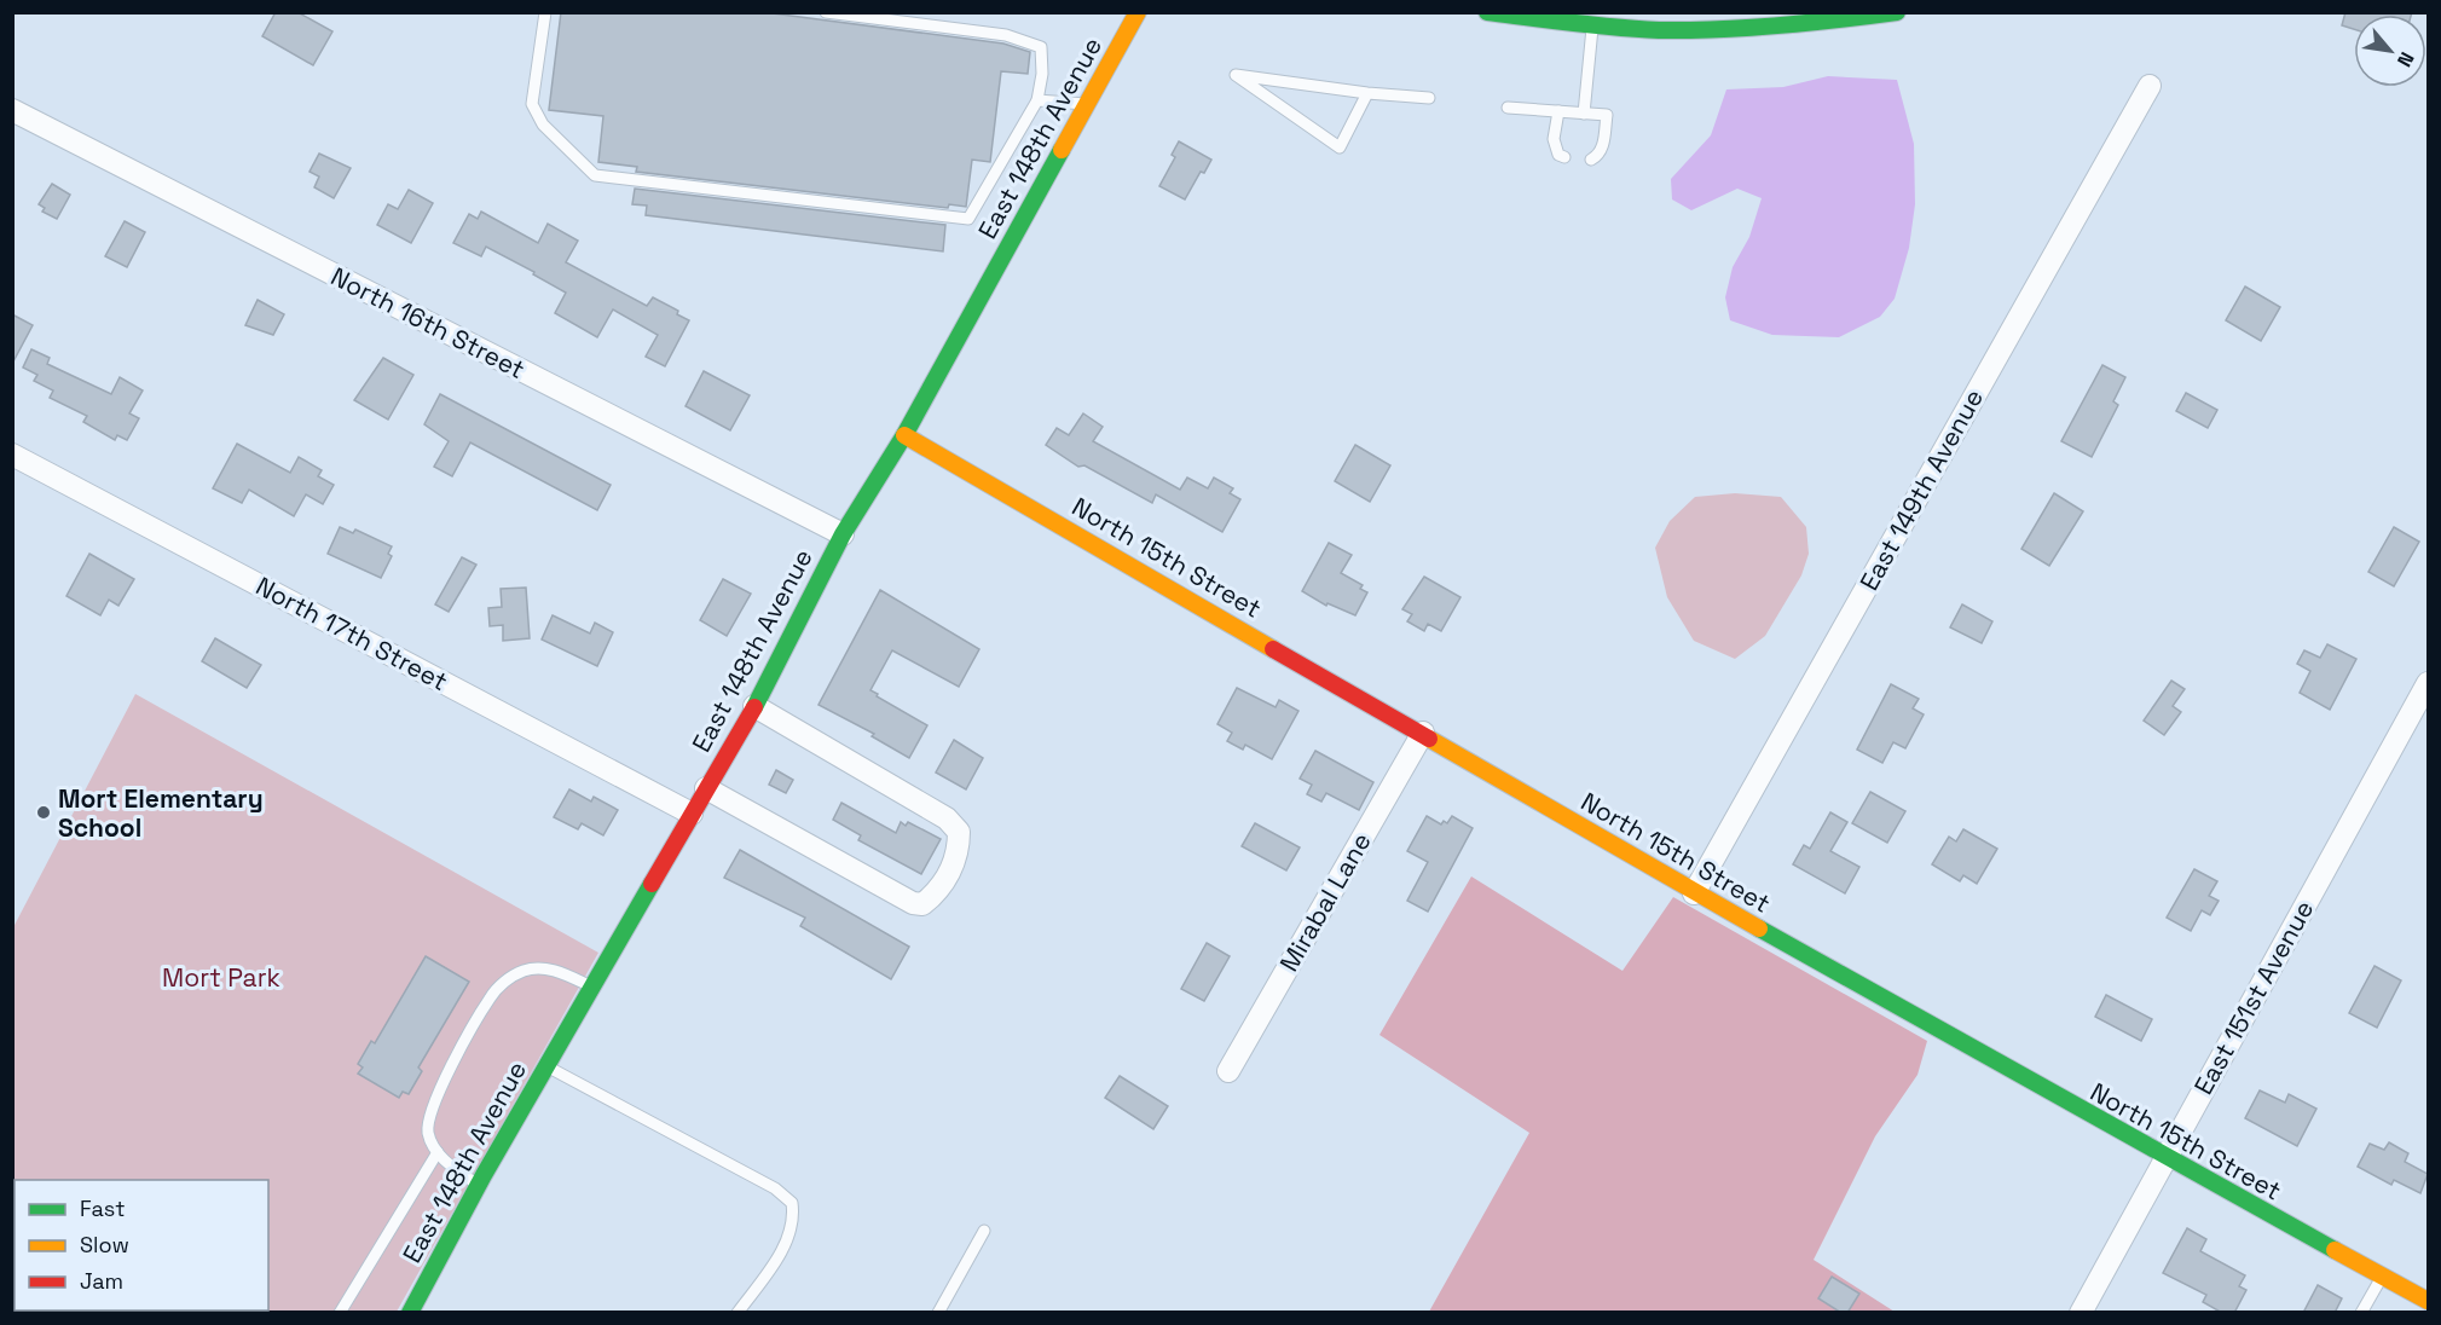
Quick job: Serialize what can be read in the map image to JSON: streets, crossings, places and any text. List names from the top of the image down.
{
  "streets": {
    "street": [
      "East 148th Avenue",
      "North 16th Street",
      "East 149th Avenue",
      "North 15th Street",
      "North 17th Street",
      "Mirabal Lane",
      "East 151st Avenue"
    ]
  },
  "crossings": [
    ["East 148th Avenue", "North 16th Street"],
    ["East 148th Avenue", "North 15th Street"],
    ["East 148th Avenue", "North 17th Street"],
    ["East 149th Avenue", "North 15th Street"],
    ["North 15th Street", "Mirabal Lane"],
    ["North 15th Street", "East 151st Avenue"]
  ],
  "parks": ["Mort Park"],
  "places": ["Mort Elementary School"],
  "legend": ["Fast", "Slow", "Jam"],
  "north": "bottom right"
}
